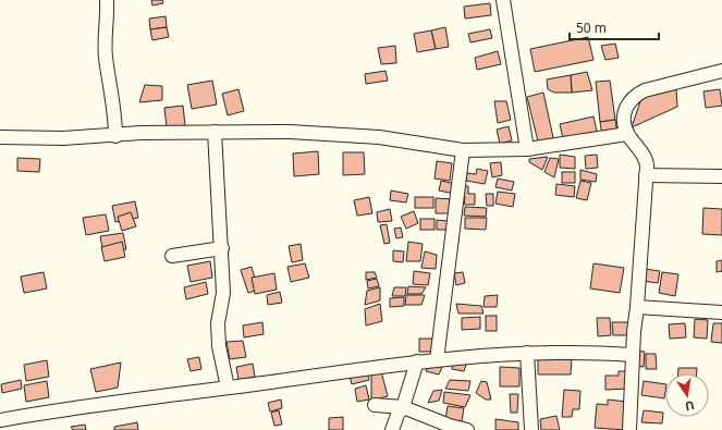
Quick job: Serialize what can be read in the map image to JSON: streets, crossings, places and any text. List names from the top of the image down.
{
  "scale_bar": "50 m",
  "north": "bottom"
}
